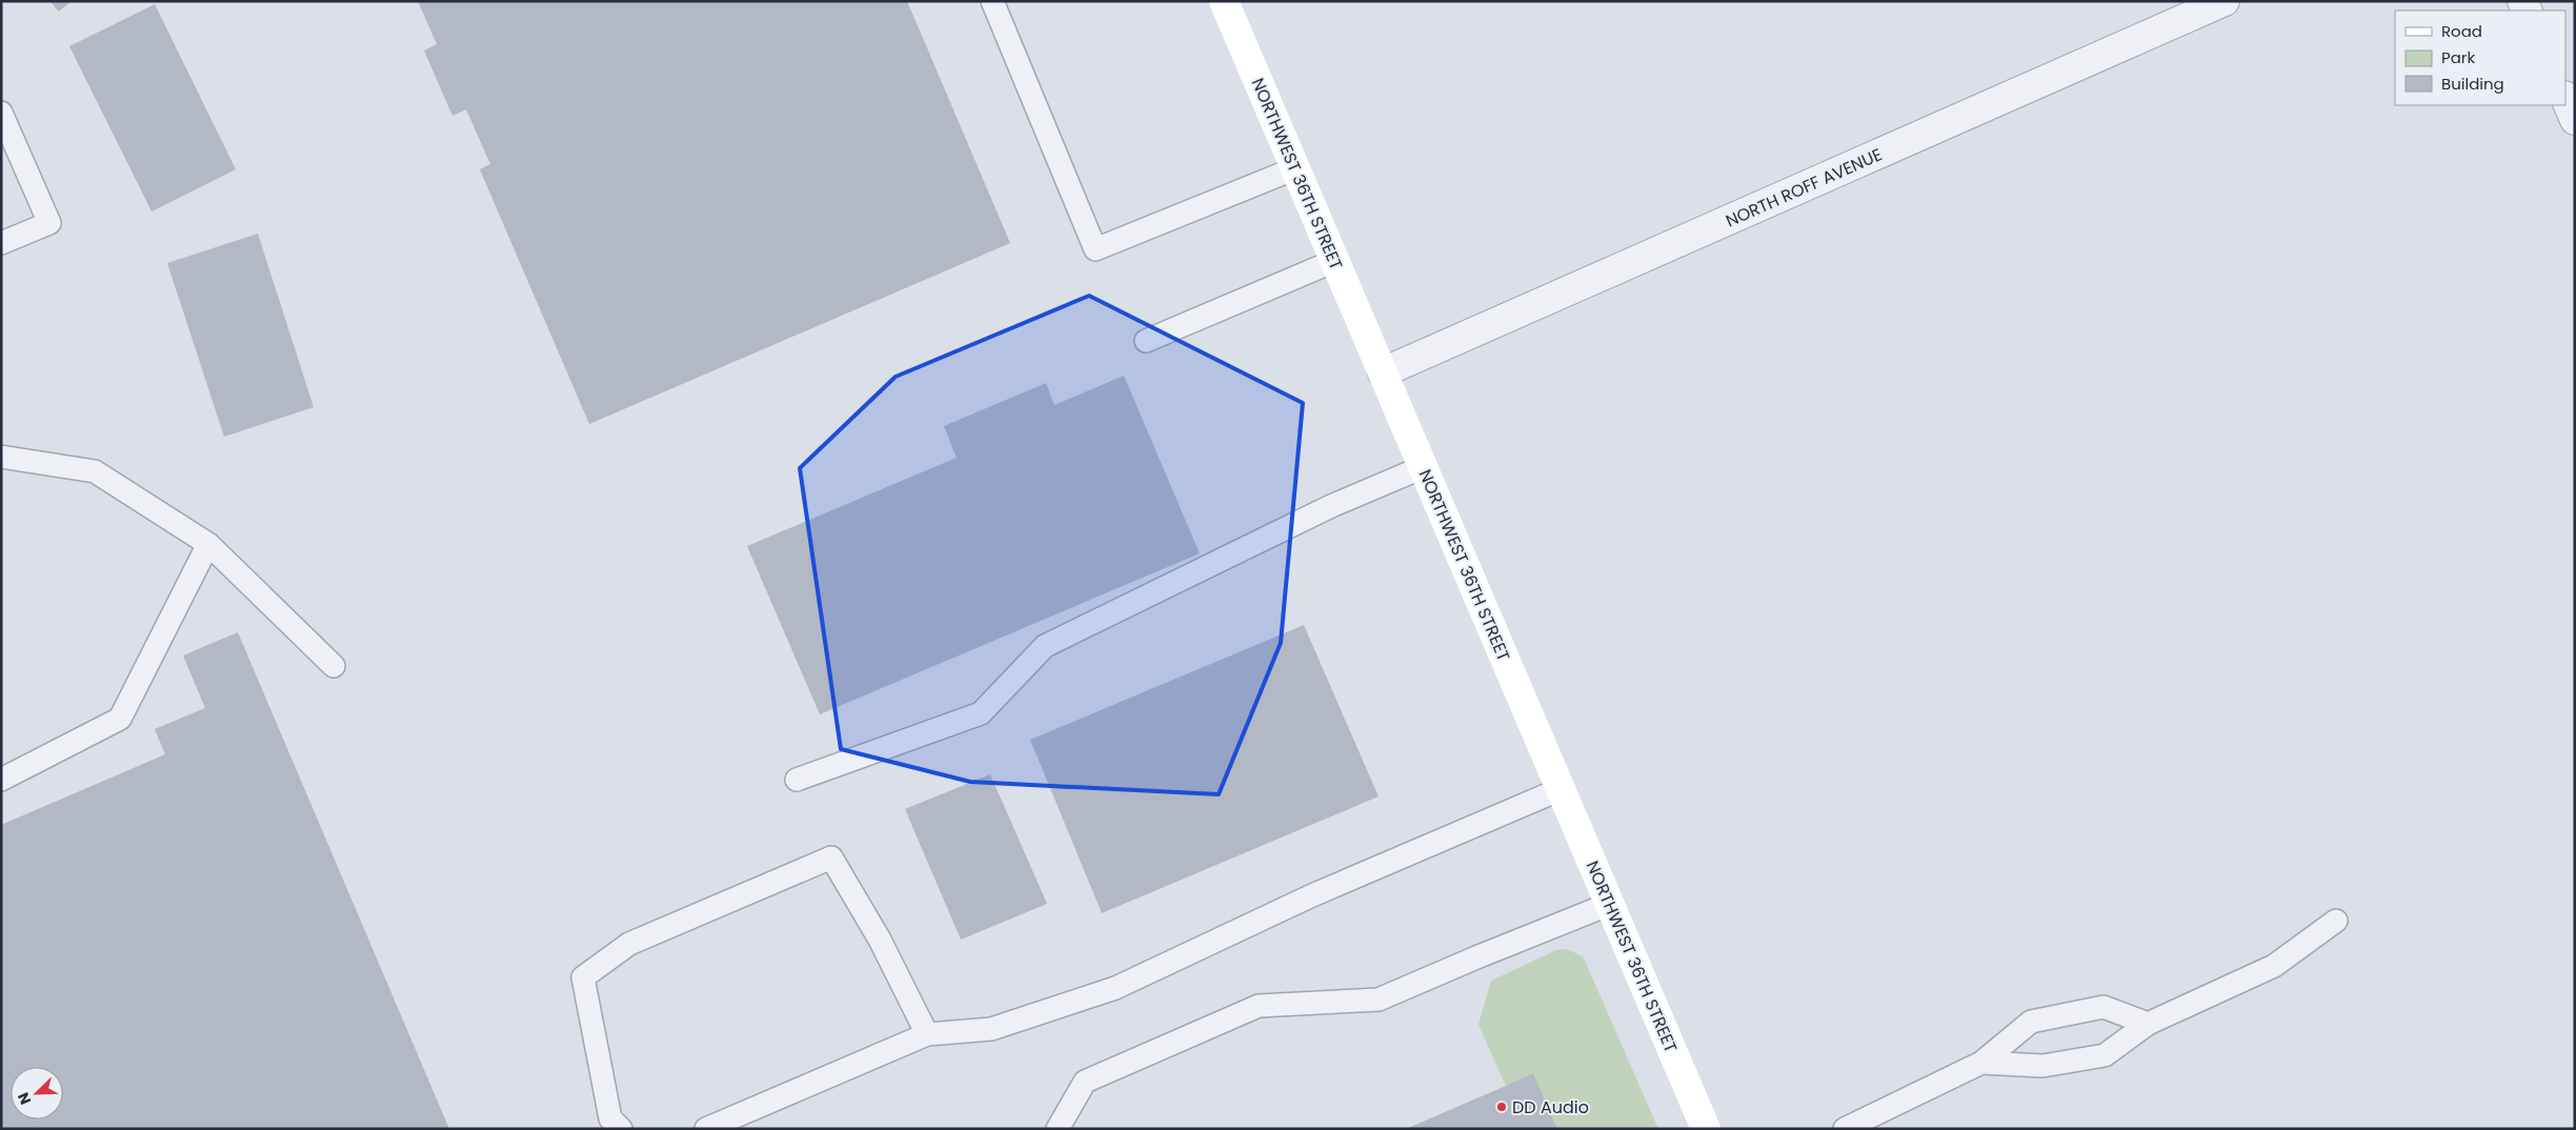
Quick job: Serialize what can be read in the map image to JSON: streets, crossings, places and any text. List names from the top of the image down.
{
  "streets": {
    "main road": ["NORTHWEST 36TH STREET"],
    "street": ["NORTH ROFF AVENUE"]
  },
  "crossings": [
    ["NORTHWEST 36TH STREET", "NORTH ROFF AVENUE"]
  ],
  "places": ["DD Audio"],
  "legend": ["Road", "Park", "Building"],
  "north": "bottom left"
}
